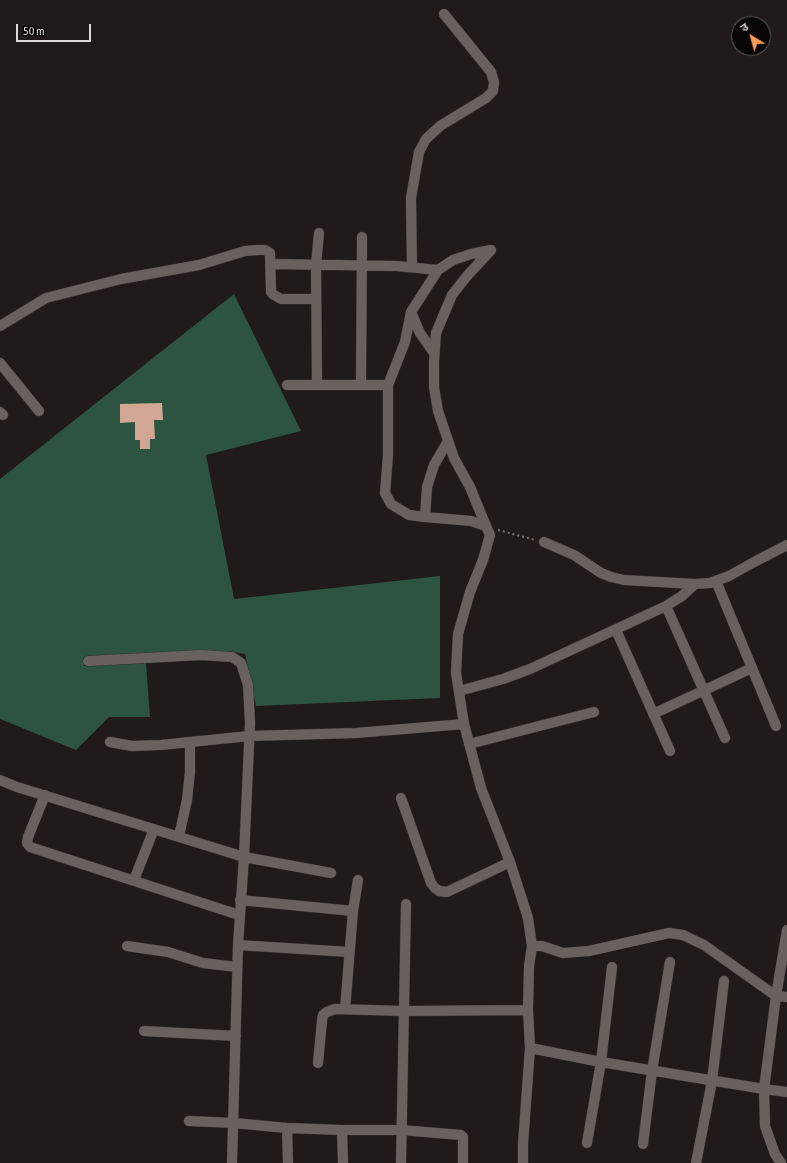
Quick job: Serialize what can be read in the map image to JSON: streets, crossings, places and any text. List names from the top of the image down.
{
  "scale_bar": "50 m",
  "north": "top left"
}
